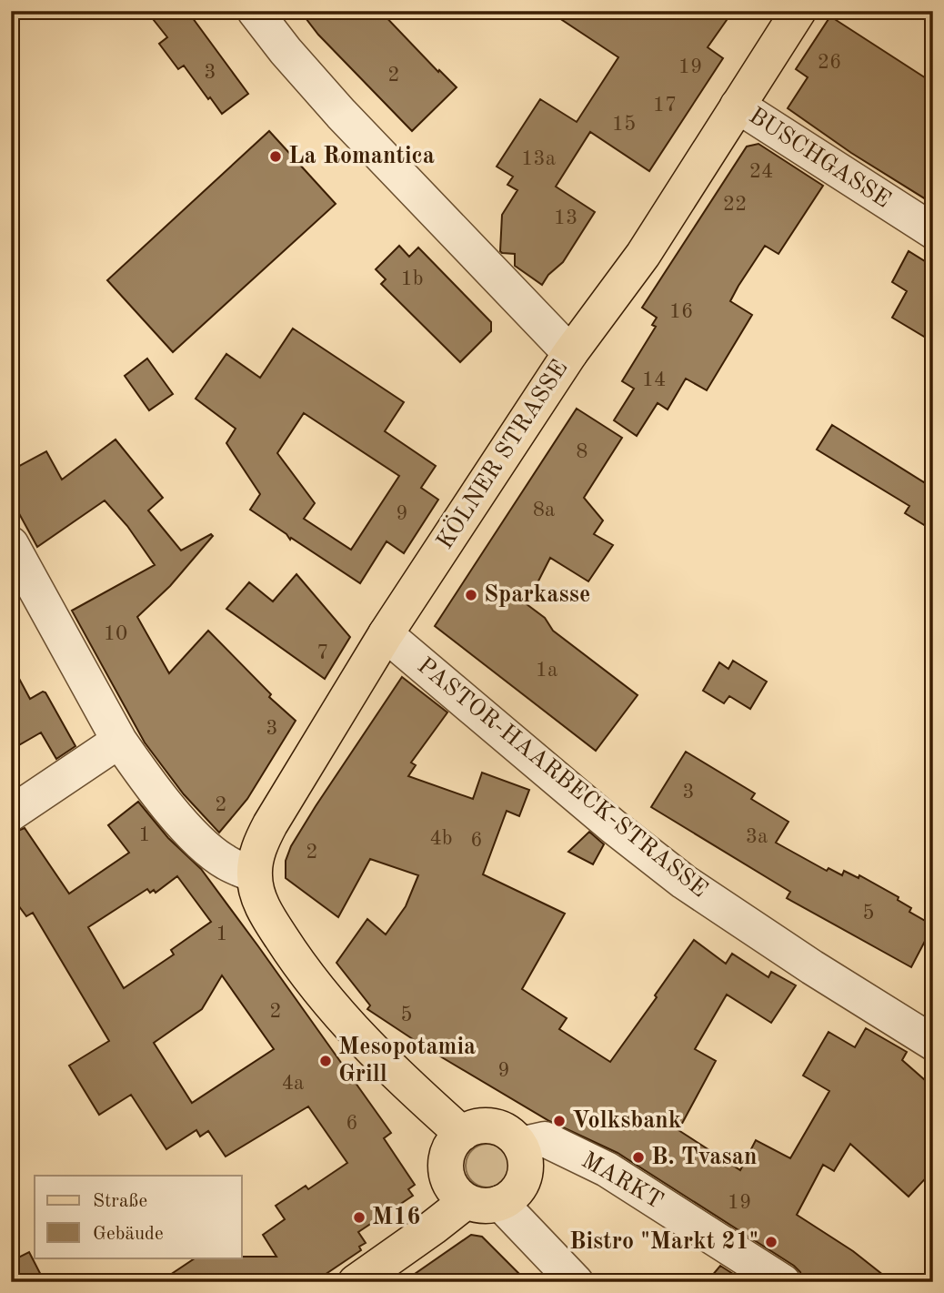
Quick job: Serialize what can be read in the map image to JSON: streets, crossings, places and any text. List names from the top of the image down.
{
  "streets": {
    "main road": ["KÖLNER STRASSE"],
    "street": ["BUSCHGASSE", "PASTOR-HAARBECK-STRASSE", "MARKT"]
  },
  "crossings": [
    ["BUSCHGASSE", "KÖLNER STRASSE"],
    ["KÖLNER STRASSE", "PASTOR-HAARBECK-STRASSE"],
    ["KÖLNER STRASSE", "MARKT"]
  ],
  "places": [
    "La Romantica",
    "Sparkasse",
    "Mesopotamia Grill",
    "Volksbank",
    "B. Tvasan",
    "M16",
    "Bistro \"Markt 21\""
  ],
  "house_numbers": [
    "26",
    "19",
    "3",
    "2",
    "17",
    "15",
    "13a",
    "24",
    "22",
    "13",
    "1b",
    "16",
    "14",
    "8",
    "8a",
    "9",
    "10",
    "7",
    "1a",
    "3",
    "3",
    "2",
    "1",
    "3a",
    "4b",
    "6",
    "2",
    "5",
    "1",
    "2",
    "5",
    "9",
    "4a",
    "6",
    "19"
  ],
  "legend": ["Straße", "Gebäude"]
}
